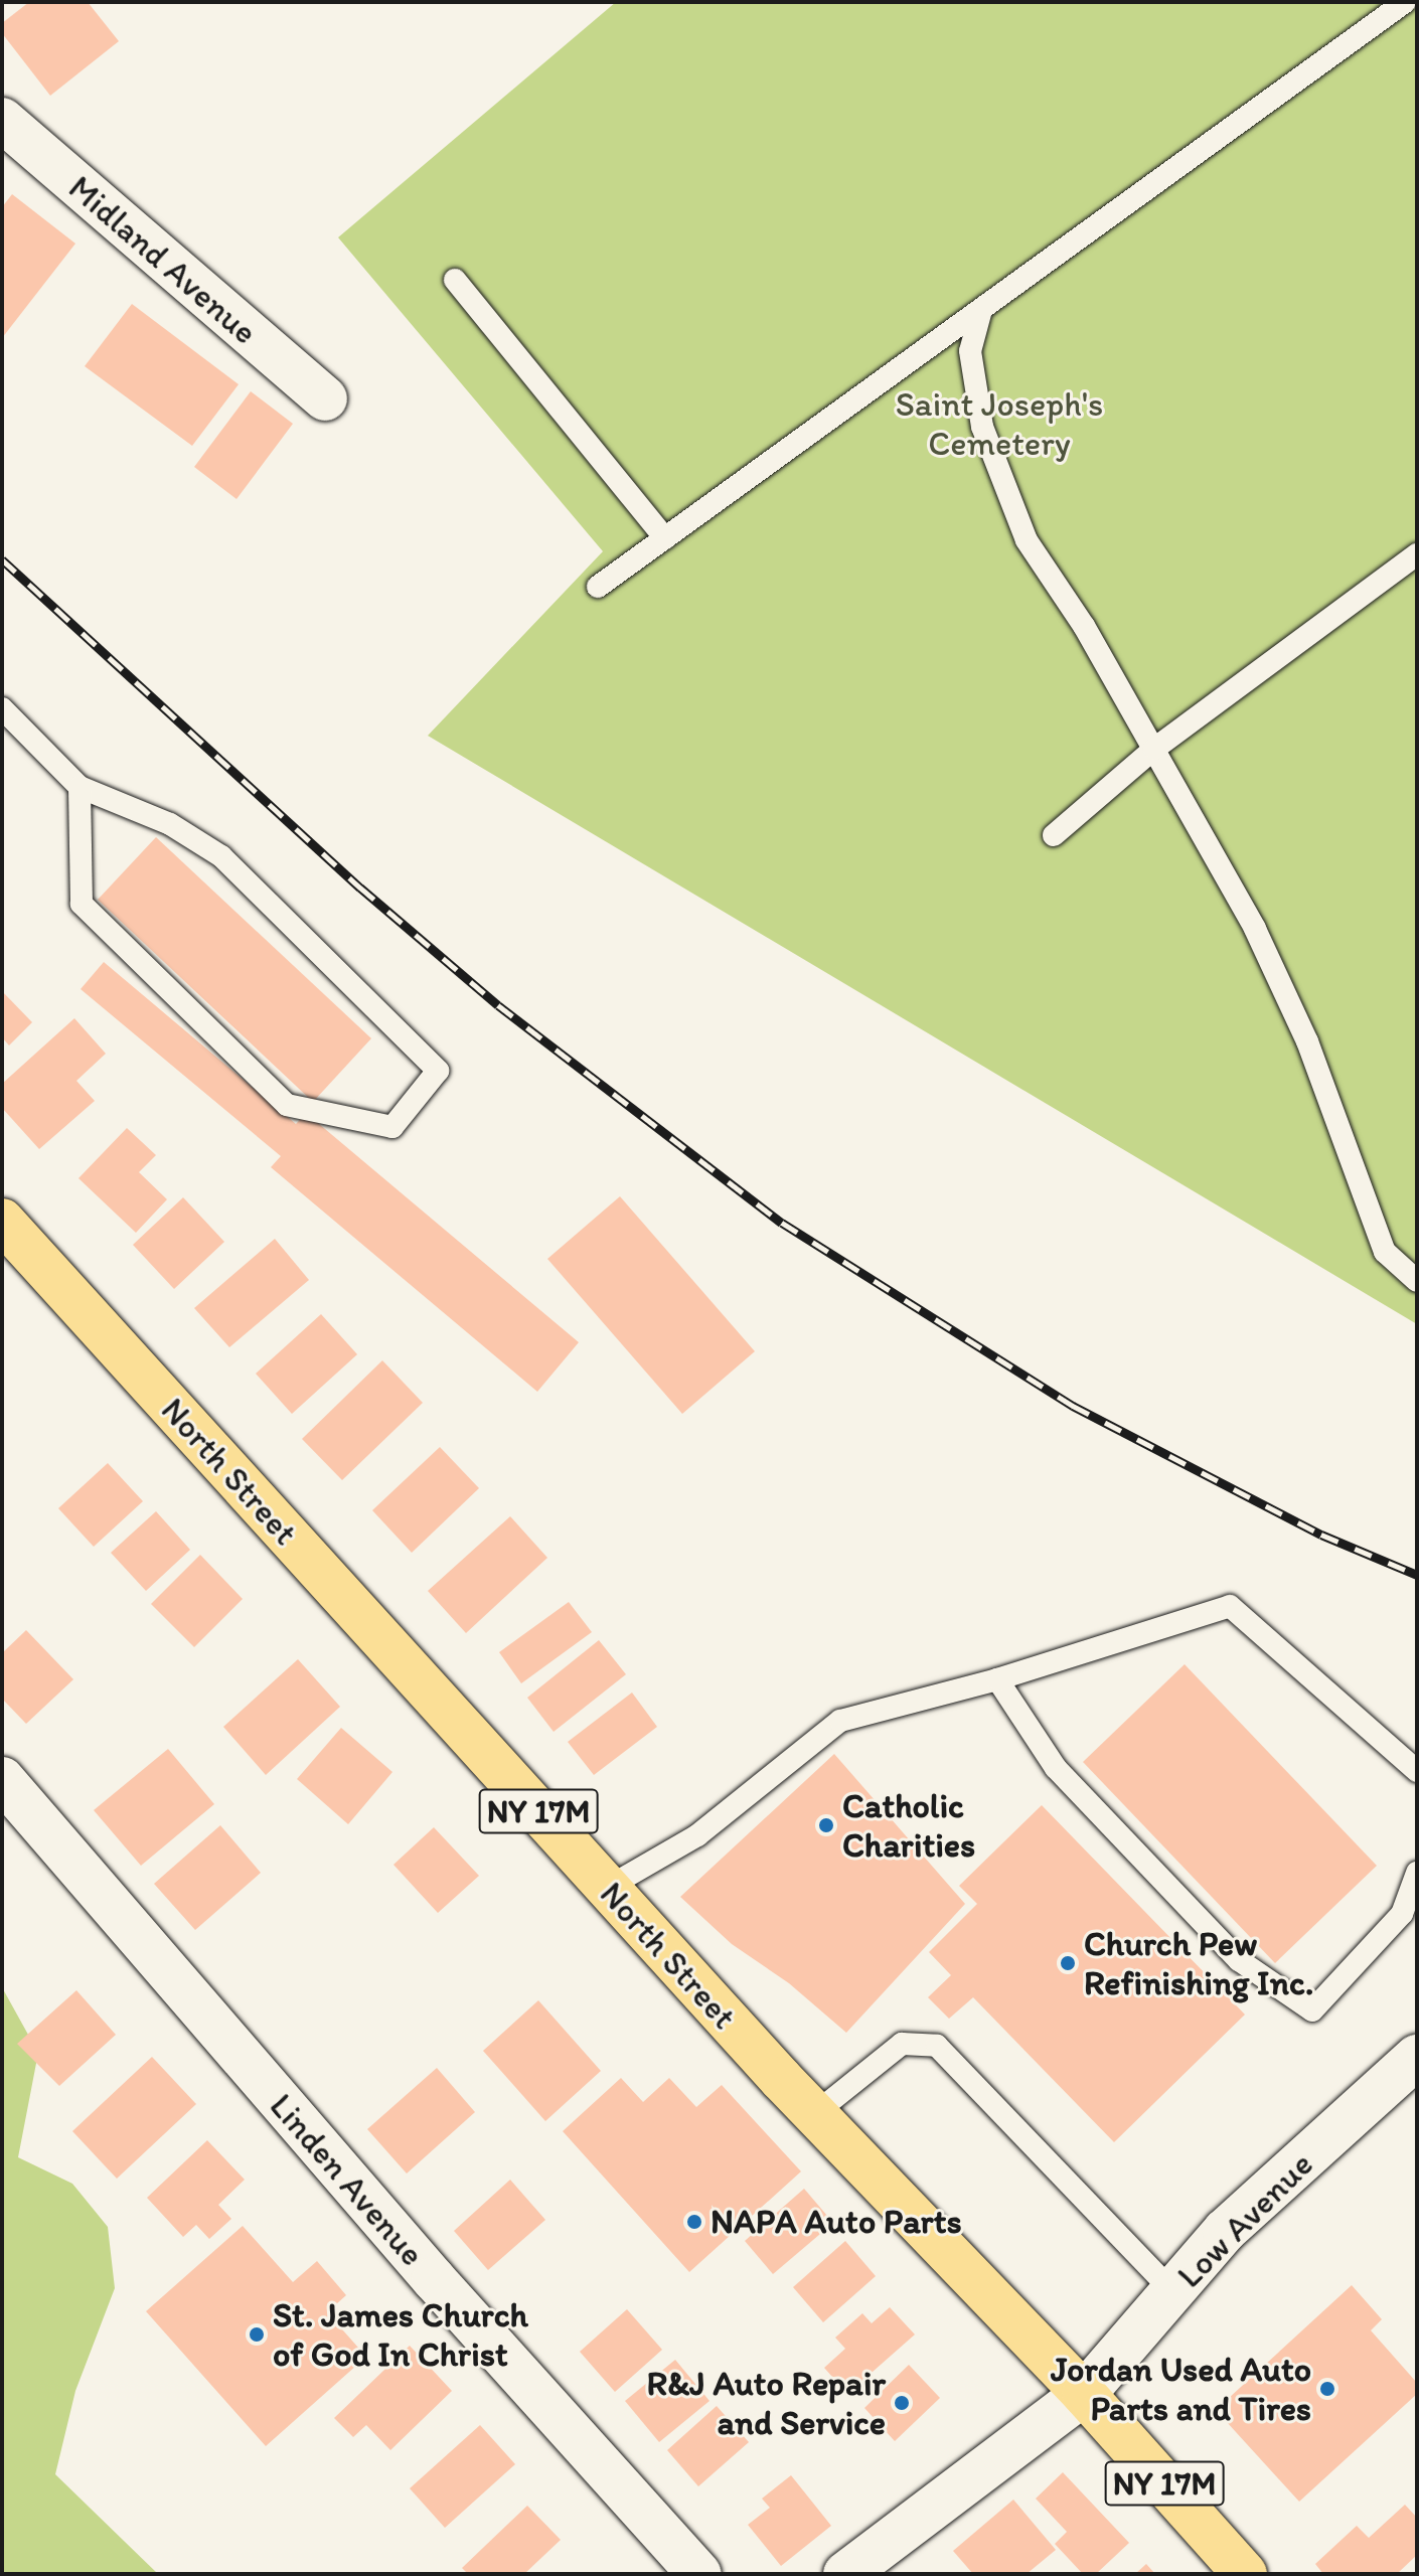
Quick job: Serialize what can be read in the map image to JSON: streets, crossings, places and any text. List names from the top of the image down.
{
  "streets": {
    "main road": ["North Street", "NY 17M"],
    "street": ["Midland Avenue", "Linden Avenue", "Low Avenue"]
  },
  "crossings": [
    ["North Street", "Low Avenue"]
  ],
  "parks": ["Saint Joseph's Cemetery"],
  "places": [
    "Catholic Charities",
    "Church Pew Refinishing Inc.",
    "NAPA Auto Parts",
    "St. James Church of God In Christ",
    "Jordan Used Auto Parts and Tires",
    "R&J Auto Repair and Service"
  ]
}
